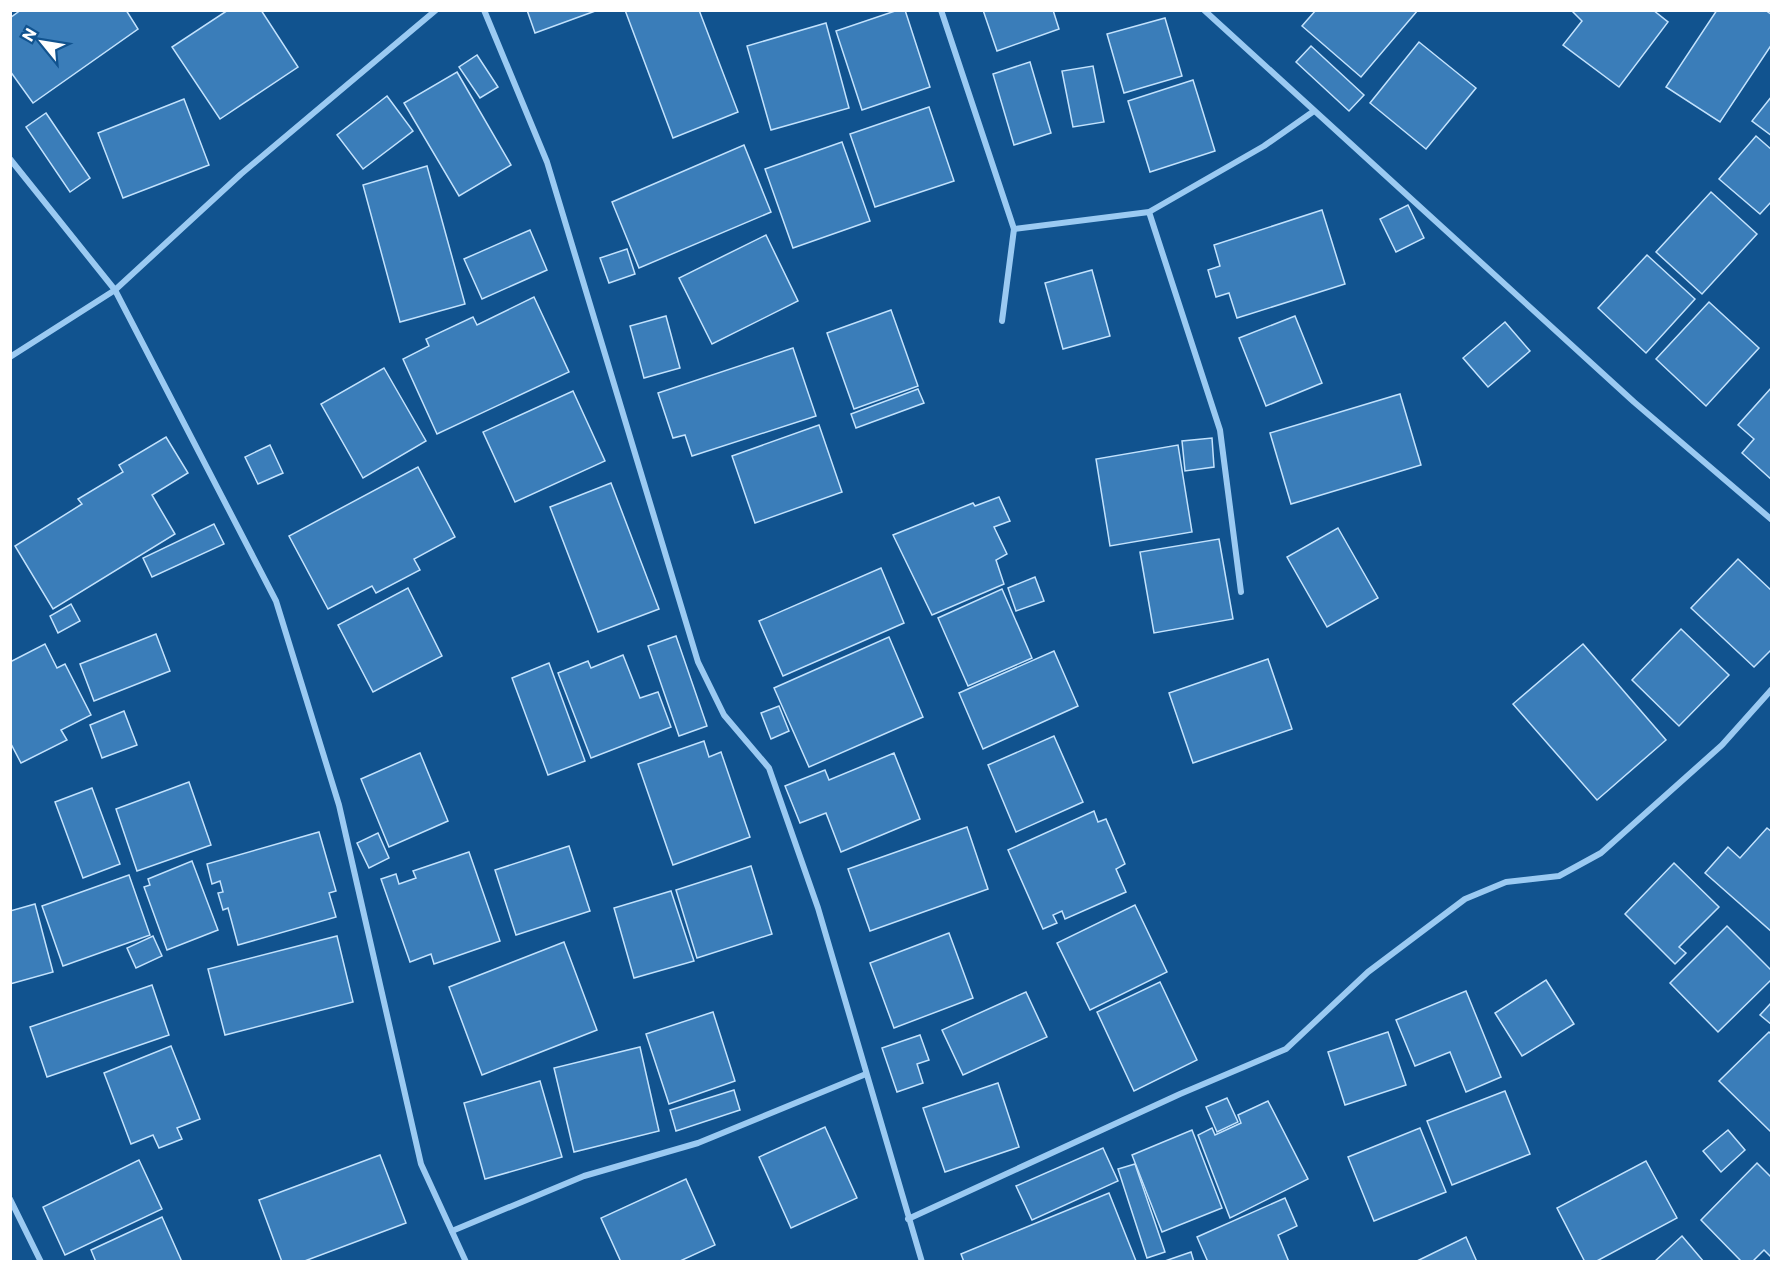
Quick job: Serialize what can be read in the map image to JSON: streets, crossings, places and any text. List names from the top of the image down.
{
  "north": "top left"
}
